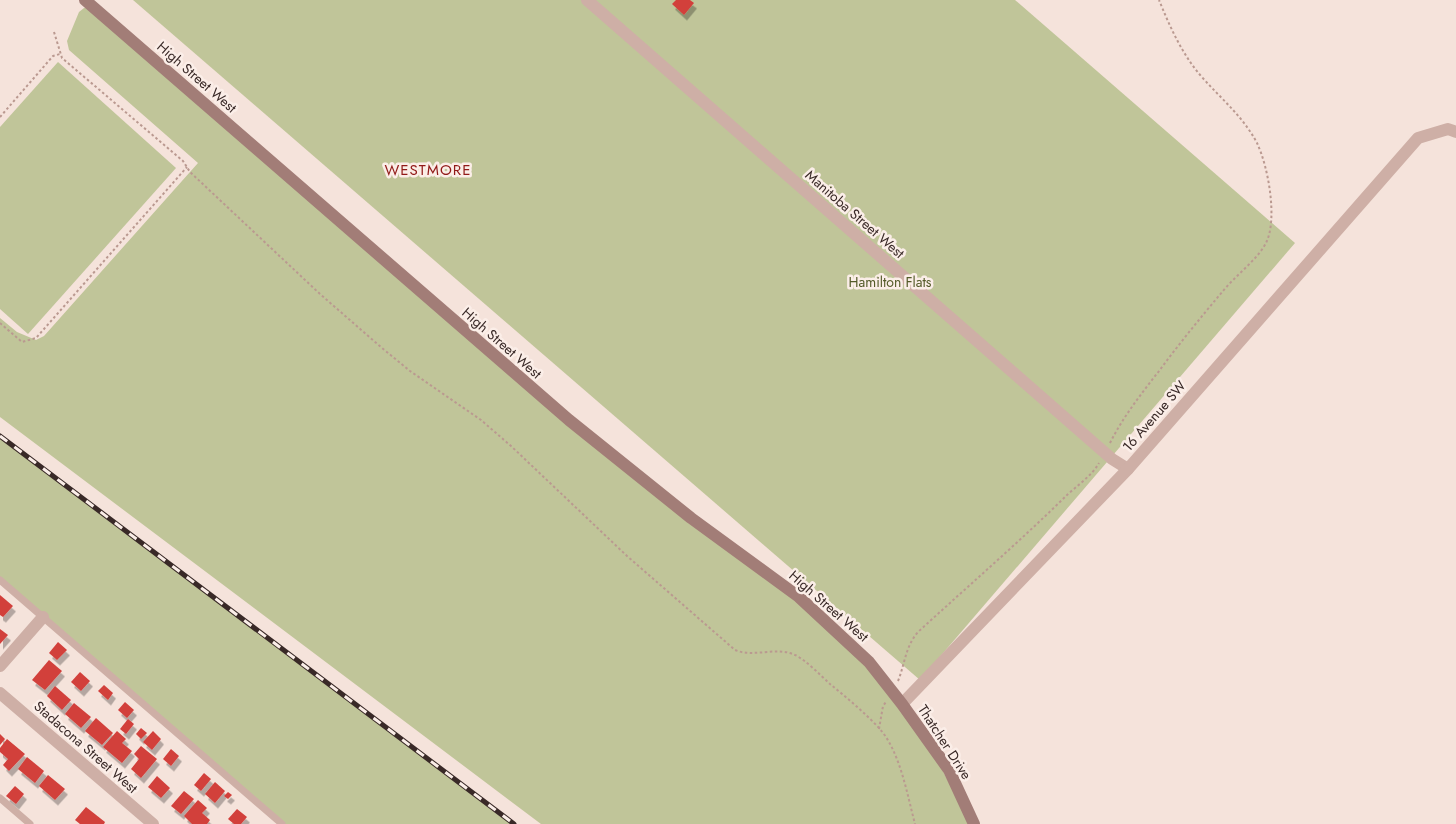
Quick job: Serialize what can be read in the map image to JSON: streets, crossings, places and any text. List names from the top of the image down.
{
  "streets": {
    "main road": ["High Street West", "Thatcher Drive"],
    "street": ["Manitoba Street West", "16 Avenue SW", "Stadacona Street West"]
  },
  "crossings": [
    ["High Street West", "16 Avenue SW"],
    ["High Street West", "Thatcher Drive"],
    ["Manitoba Street West", "16 Avenue SW"],
    ["16 Avenue SW", "Thatcher Drive"]
  ],
  "districts": ["WESTMORE"],
  "parks": ["Hamilton Flats"]
}
